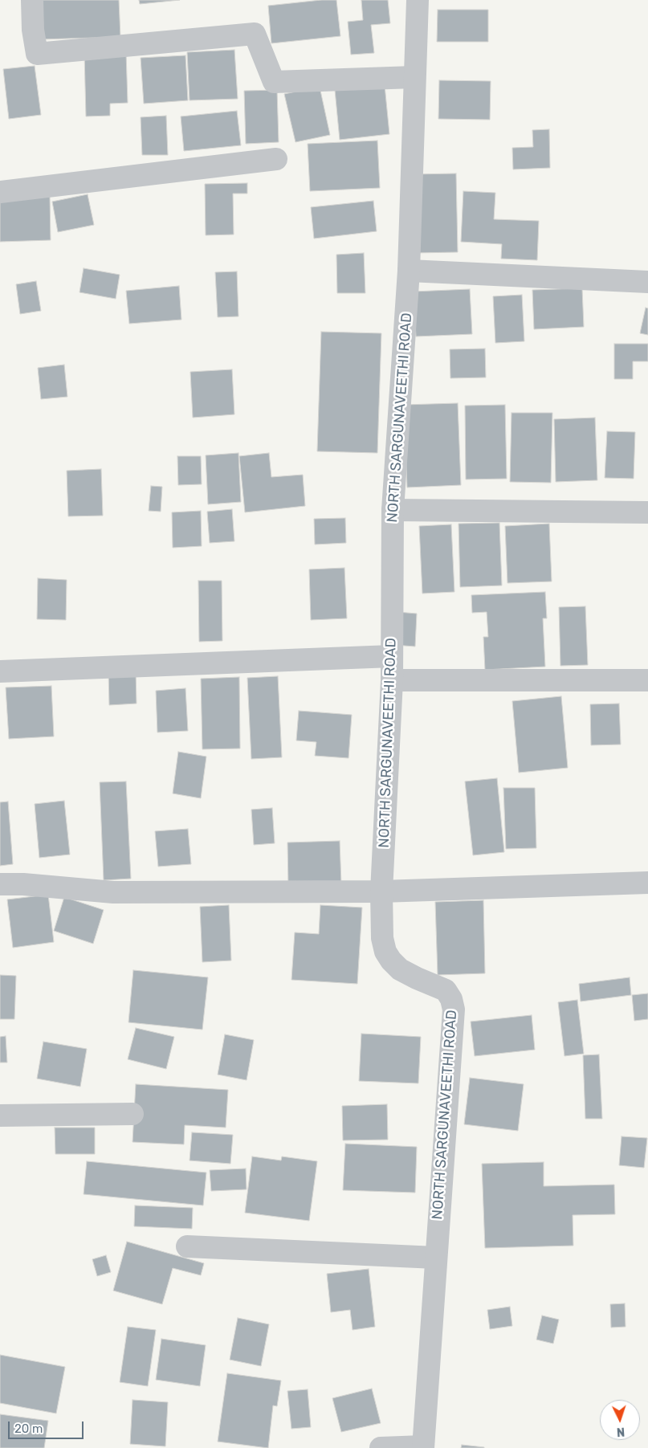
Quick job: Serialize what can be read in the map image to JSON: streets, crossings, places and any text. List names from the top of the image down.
{
  "streets": {
    "street": ["NORTH SARGUNAVEETHI ROAD"]
  },
  "scale_bar": "20 m",
  "north": "bottom"
}
